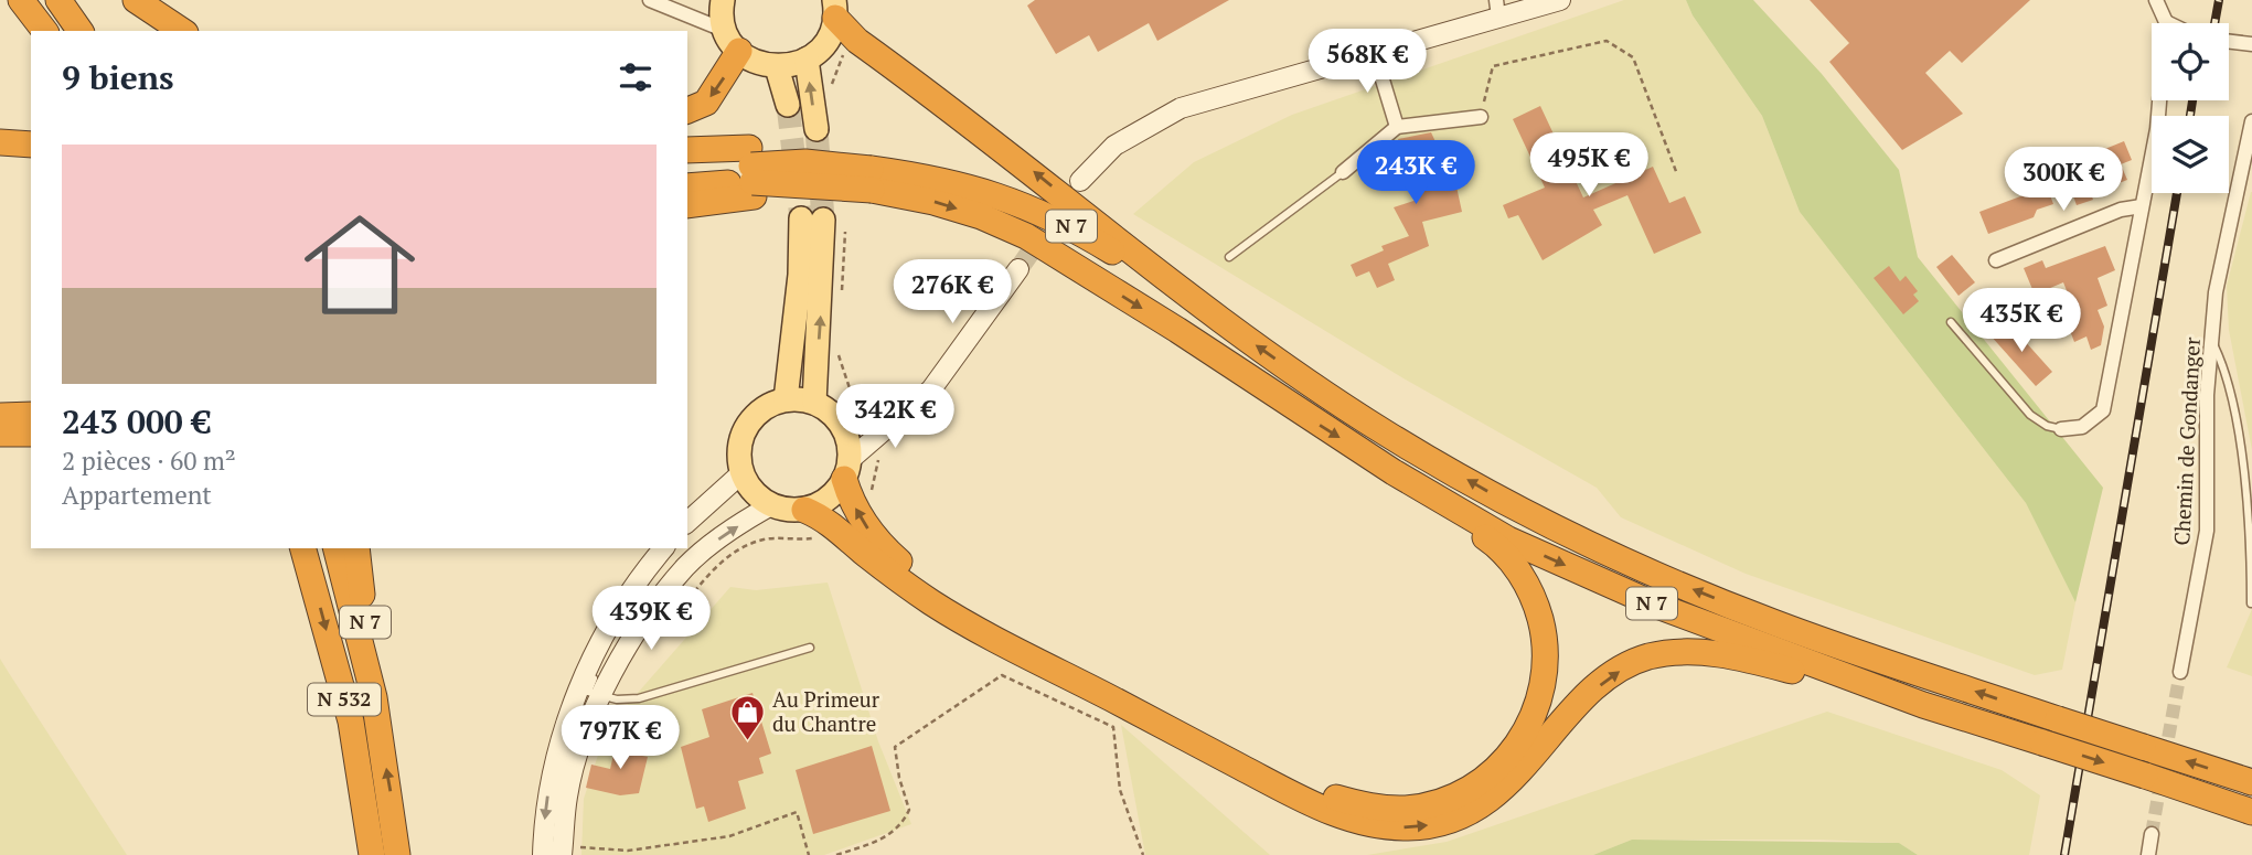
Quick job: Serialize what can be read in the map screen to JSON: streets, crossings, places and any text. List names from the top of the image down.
{
  "streets": {
    "highway": ["N 7", "N 532"],
    "street": ["Chemin de Gondanger"]
  },
  "crossings": [
    ["N 7", "N 532"]
  ],
  "places": {
    "shop": ["Au Primeur du Chantre"]
  },
  "page": {
    "price": [
      "568K €",
      "495K €",
      "243K €",
      "300K €",
      "276K €",
      "435K €",
      "342K €",
      "439K €",
      "797K €"
    ],
    "heading": "9 biens",
    "list": [
      {
        "name": "243 000 €",
        "note": "2 pièces · 60 m² · Appartement"
      }
    ]
  }
}
